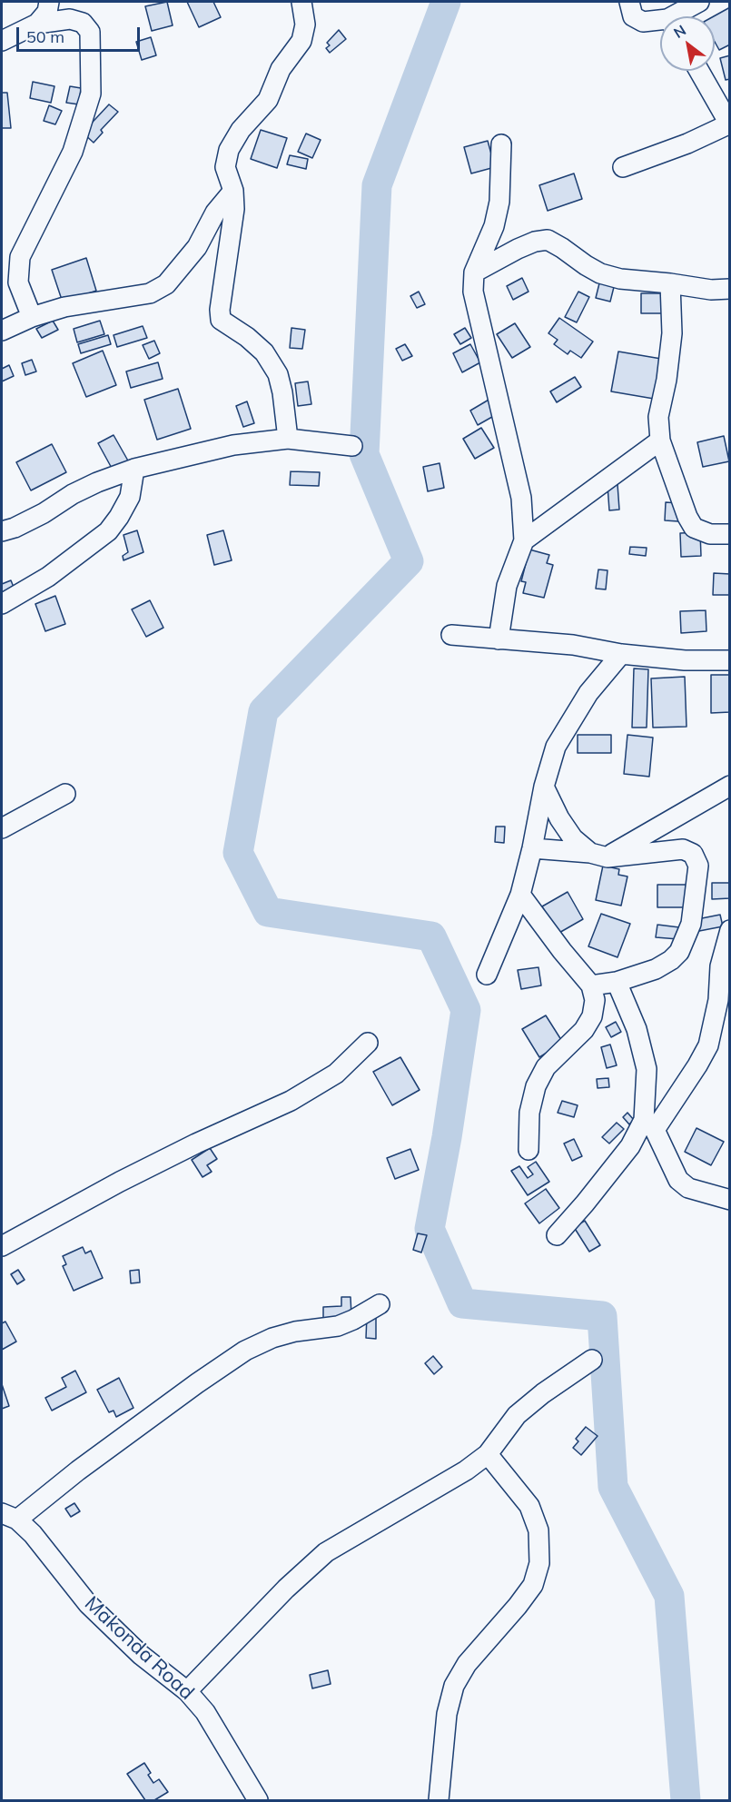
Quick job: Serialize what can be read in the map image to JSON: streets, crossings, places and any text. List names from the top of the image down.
{
  "streets": {
    "street": ["Makonda Road"]
  },
  "scale_bar": "50 m",
  "north": "top left"
}
